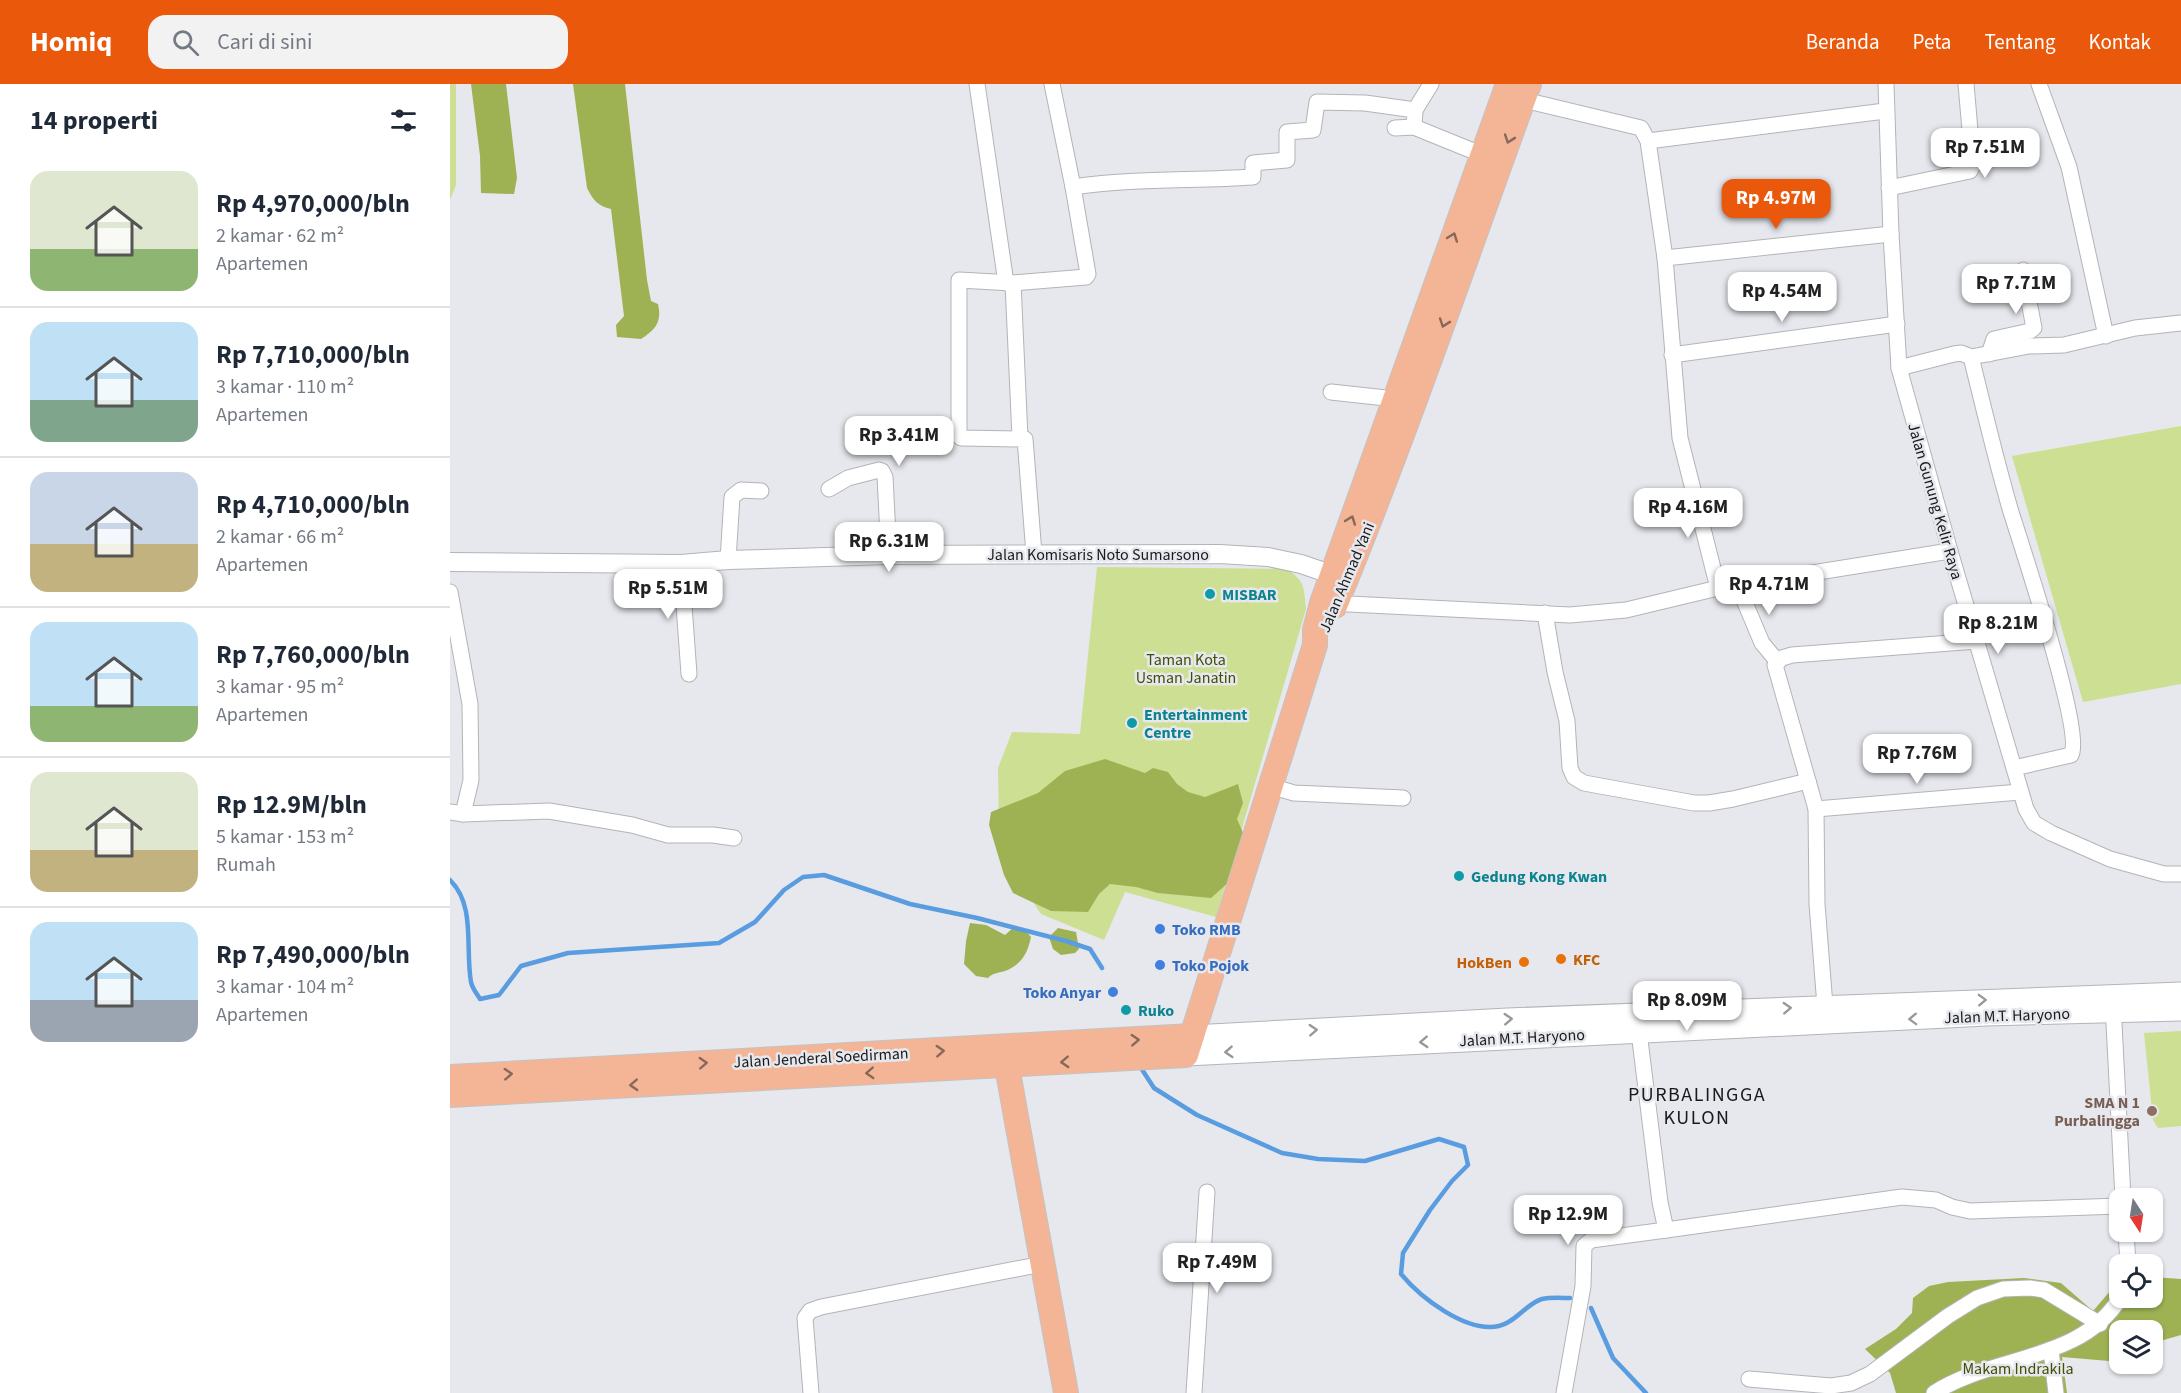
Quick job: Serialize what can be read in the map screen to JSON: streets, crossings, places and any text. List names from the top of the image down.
{
  "streets": {
    "main road": ["Jalan Ahmad Yani", "Jalan M.T. Haryono", "Jalan Jenderal Soedirman"],
    "street": ["Jalan Gunung Kelir Raya", "Jalan Komisaris Noto Sumarsono"]
  },
  "crossings": [
    ["Jalan Komisaris Noto Sumarsono", "Jalan Ahmad Yani"],
    ["Jalan Ahmad Yani", "Jalan M.T. Haryono"],
    ["Jalan Ahmad Yani", "Jalan Jenderal Soedirman"],
    ["Jalan M.T. Haryono", "Jalan Jenderal Soedirman"]
  ],
  "districts": ["PURBALINGGA KULON"],
  "parks": ["Taman Kota Usman Janatin", "Makam Indrakila"],
  "places": [
    "MISBAR",
    "Entertainment Centre",
    "Gedung Kong Kwan",
    "Toko RMB",
    "KFC",
    "HokBen",
    "Toko Pojok",
    "Toko Anyar",
    "Ruko",
    "SMA N 1 Purbalingga"
  ],
  "north": "bottom",
  "page": {
    "header": "Homiq",
    "search": "Cari di sini",
    "nav": [
      "Beranda",
      "Peta",
      "Tentang",
      "Kontak"
    ],
    "heading": "14 properti",
    "price": [
      "Rp 7.51M",
      "Rp 4.97M",
      "Rp 7.71M",
      "Rp 4.54M",
      "Rp 3.41M",
      "Rp 4.16M",
      "Rp 6.31M",
      "Rp 4.71M",
      "Rp 5.51M",
      "Rp 8.21M",
      "Rp 7.76M",
      "Rp 8.09M",
      "Rp 12.9M",
      "Rp 7.49M"
    ],
    "list": [
      {
        "name": "Rp 4,970,000/bln",
        "note": "2 kamar · 62 m² · Apartemen"
      },
      {
        "name": "Rp 7,710,000/bln",
        "note": "3 kamar · 110 m² · Apartemen"
      },
      {
        "name": "Rp 4,710,000/bln",
        "note": "2 kamar · 66 m² · Apartemen"
      },
      {
        "name": "Rp 7,760,000/bln",
        "note": "3 kamar · 95 m² · Apartemen"
      },
      {
        "name": "Rp 12.9M/bln",
        "note": "5 kamar · 153 m² · Rumah"
      },
      {
        "name": "Rp 7,490,000/bln",
        "note": "3 kamar · 104 m² · Apartemen"
      }
    ]
  }
}
